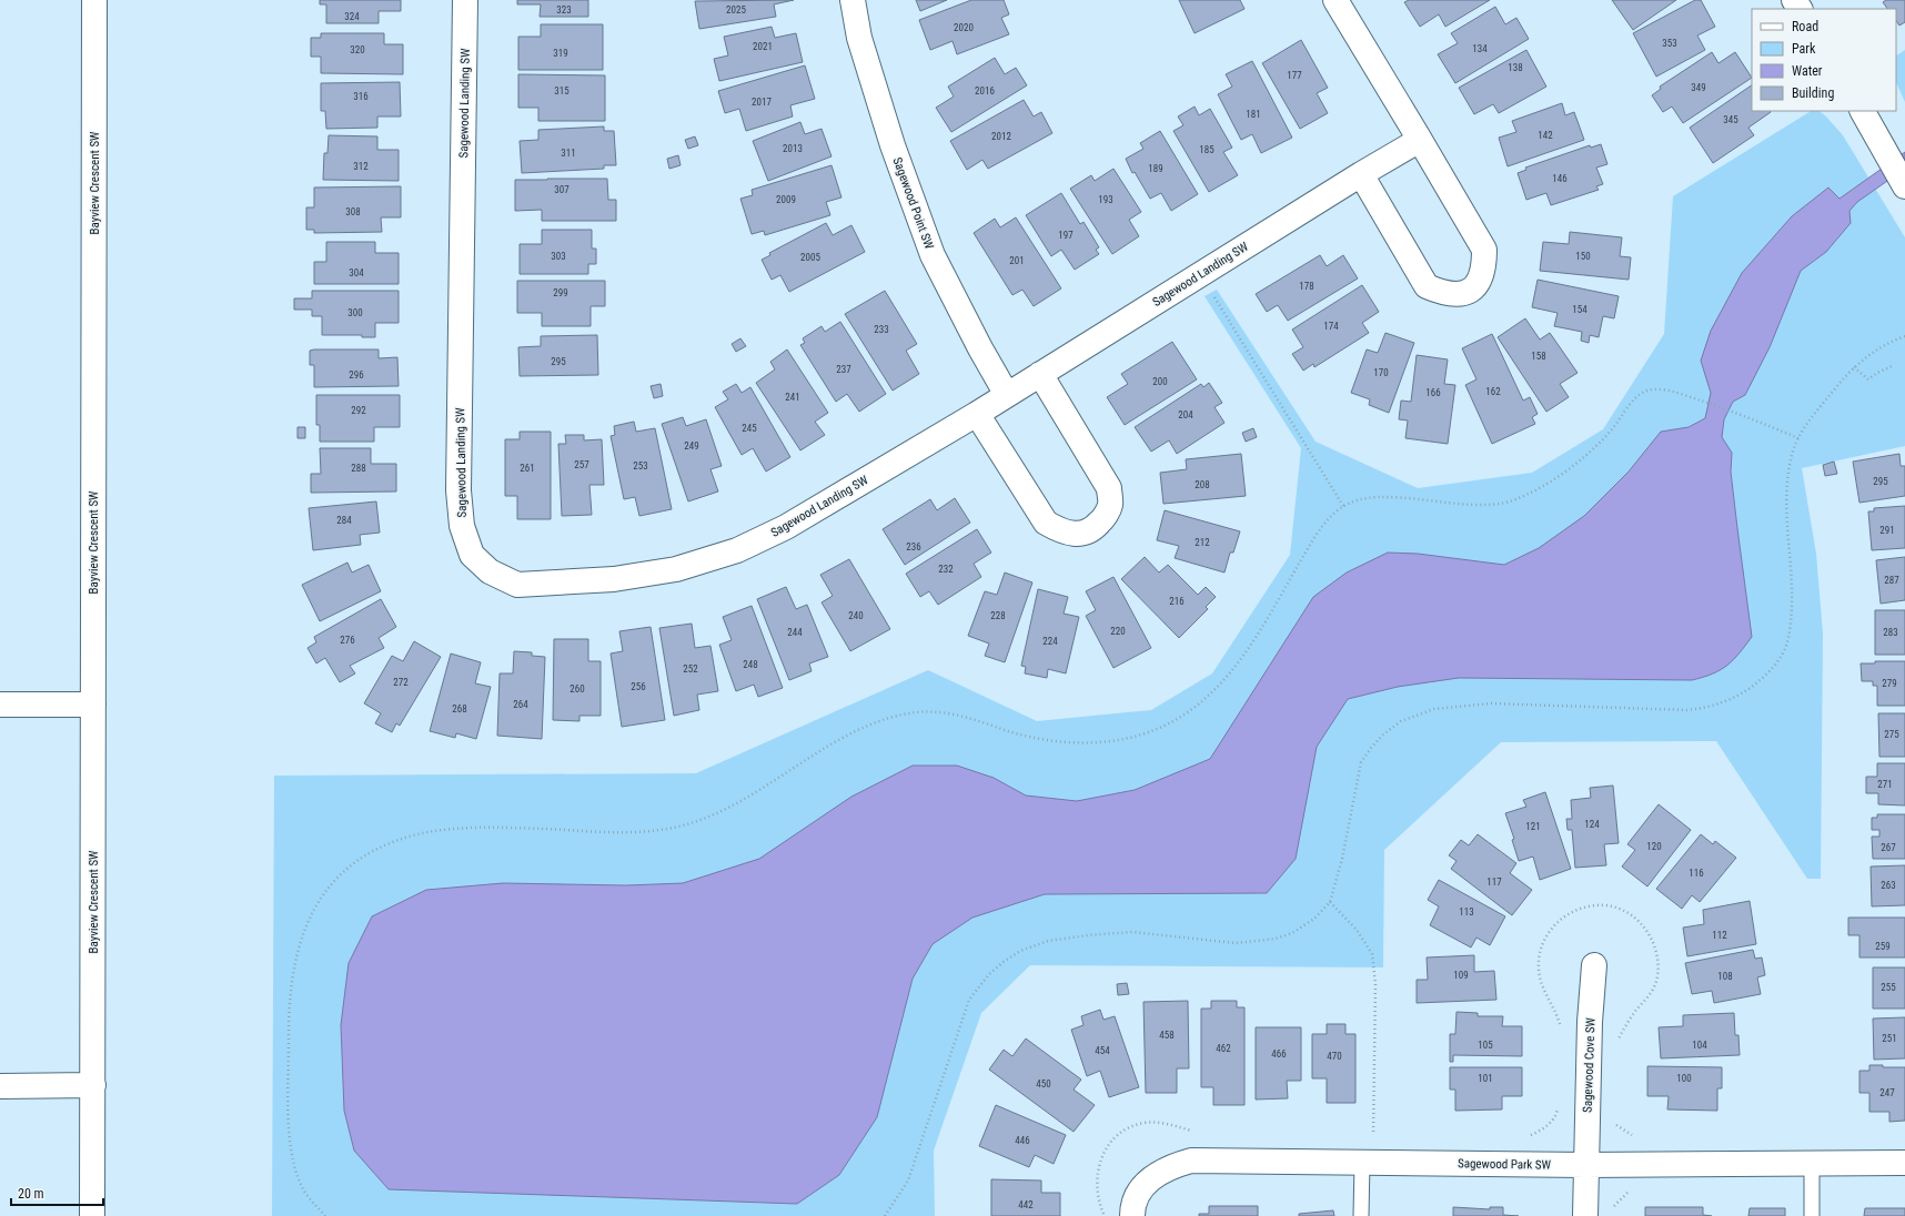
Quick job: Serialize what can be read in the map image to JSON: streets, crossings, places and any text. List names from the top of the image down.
{
  "streets": {
    "street": [
      "Sagewood Landing SW",
      "Bayview Crescent SW",
      "Sagewood Point SW",
      "Sagewood Cove SW",
      "Sagewood Park SW"
    ]
  },
  "crossings": [
    ["Sagewood Landing SW", "Sagewood Point SW"],
    ["Sagewood Cove SW", "Sagewood Park SW"]
  ],
  "house_numbers": [
    "323",
    "2025",
    "324",
    "2020",
    "353",
    "2021",
    "134",
    "320",
    "319",
    "138",
    "177",
    "349",
    "315",
    "2016",
    "316",
    "2017",
    "181",
    "345",
    "142",
    "2012",
    "2013",
    "185",
    "311",
    "312",
    "189",
    "146",
    "307",
    "2009",
    "193",
    "308",
    "197",
    "303",
    "150",
    "2005",
    "201",
    "304",
    "178",
    "299",
    "154",
    "300",
    "174",
    "233",
    "158",
    "295",
    "237",
    "170",
    "296",
    "200",
    "162",
    "166",
    "241",
    "292",
    "204",
    "245",
    "249",
    "257",
    "253",
    "288",
    "261",
    "295",
    "208",
    "284",
    "291",
    "212",
    "236",
    "232",
    "287",
    "216",
    "240",
    "228",
    "220",
    "244",
    "283",
    "276",
    "224",
    "248",
    "252",
    "272",
    "279",
    "256",
    "260",
    "264",
    "268",
    "275",
    "271",
    "124",
    "121",
    "120",
    "267",
    "116",
    "117",
    "263",
    "113",
    "112",
    "259",
    "109",
    "108",
    "255",
    "458",
    "251",
    "105",
    "104",
    "462",
    "454",
    "466",
    "470",
    "101",
    "100",
    "450",
    "247",
    "446",
    "442"
  ],
  "legend": [
    "Road",
    "Park",
    "Water",
    "Building"
  ],
  "scale_bar": "20 m"
}
